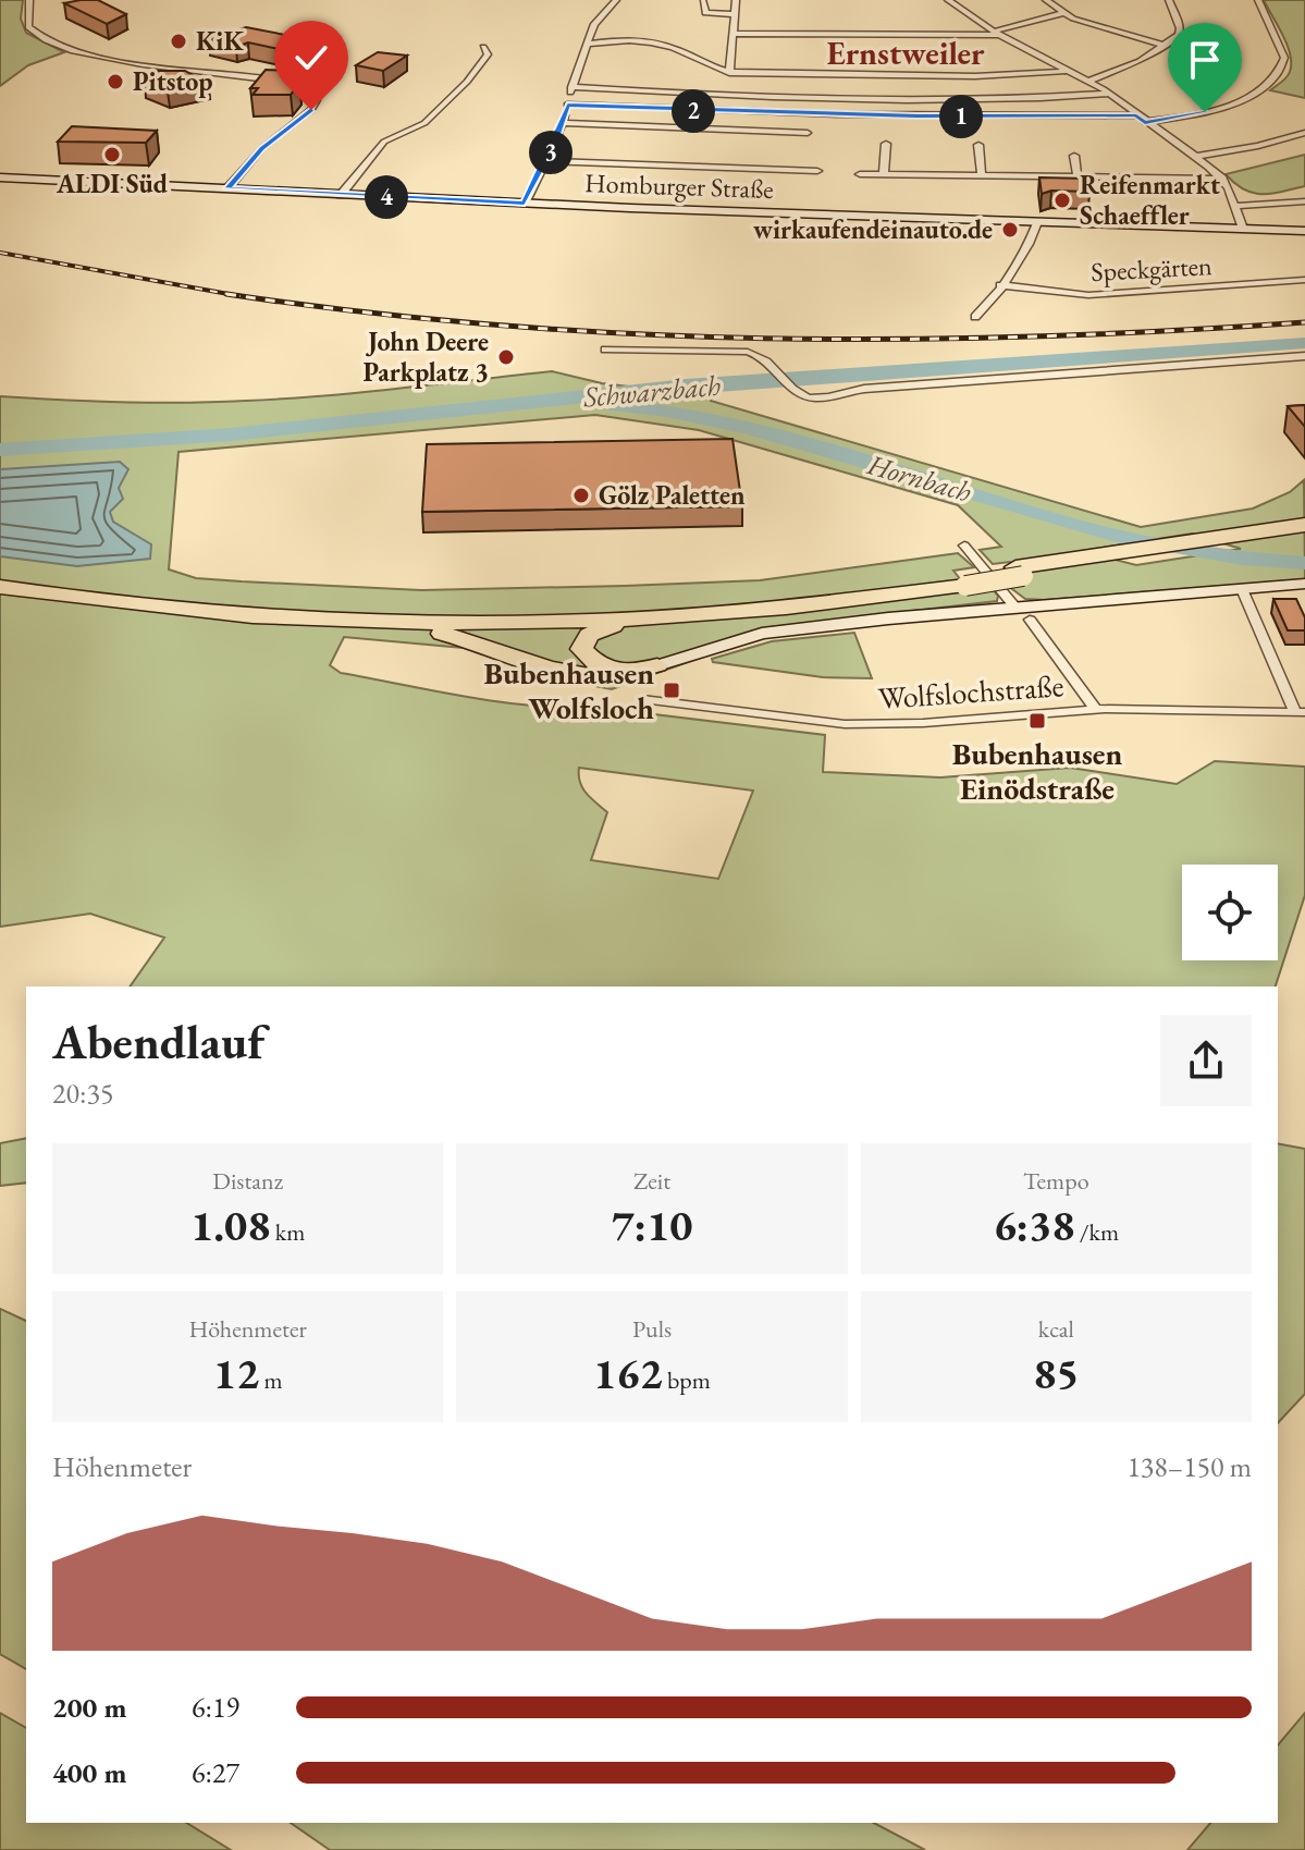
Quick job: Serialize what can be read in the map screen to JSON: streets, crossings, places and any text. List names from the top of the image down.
{
  "streets": {
    "main road": ["Homburger Straße"],
    "street": ["Speckgärten", "Wolfslochstraße"]
  },
  "districts": ["Ernstweiler"],
  "water": ["Schwarzbach", "Hornbach"],
  "places": {
    "other": [
      "KiK",
      "Pitstop",
      "ALDI Süd",
      "Reifenmarkt Schaeffler",
      "wirkaufendeinauto.de",
      "John Deere Parkplatz 3",
      "Gölz Paletten"
    ],
    "transit": ["Bubenhausen Wolfsloch", "Bubenhausen Einödstraße"]
  },
  "page": {
    "pins": [
      "2",
      "1",
      "3",
      "4"
    ],
    "heading": ["Abendlauf", "20:35"],
    "stats": [
      ["Distanz", "1.08 km"],
      ["Zeit", "7:10"],
      ["Tempo", "6:38 /km"],
      ["Höhenmeter", "12 m"],
      ["Puls", "162 bpm"],
      ["kcal", "85"]
    ],
    "chart": ["Höhenmeter", "138–150 m"],
    "list": [
      {
        "name": "200 m",
        "note": "6:19"
      },
      {
        "name": "400 m",
        "note": "6:27"
      }
    ]
  }
}
